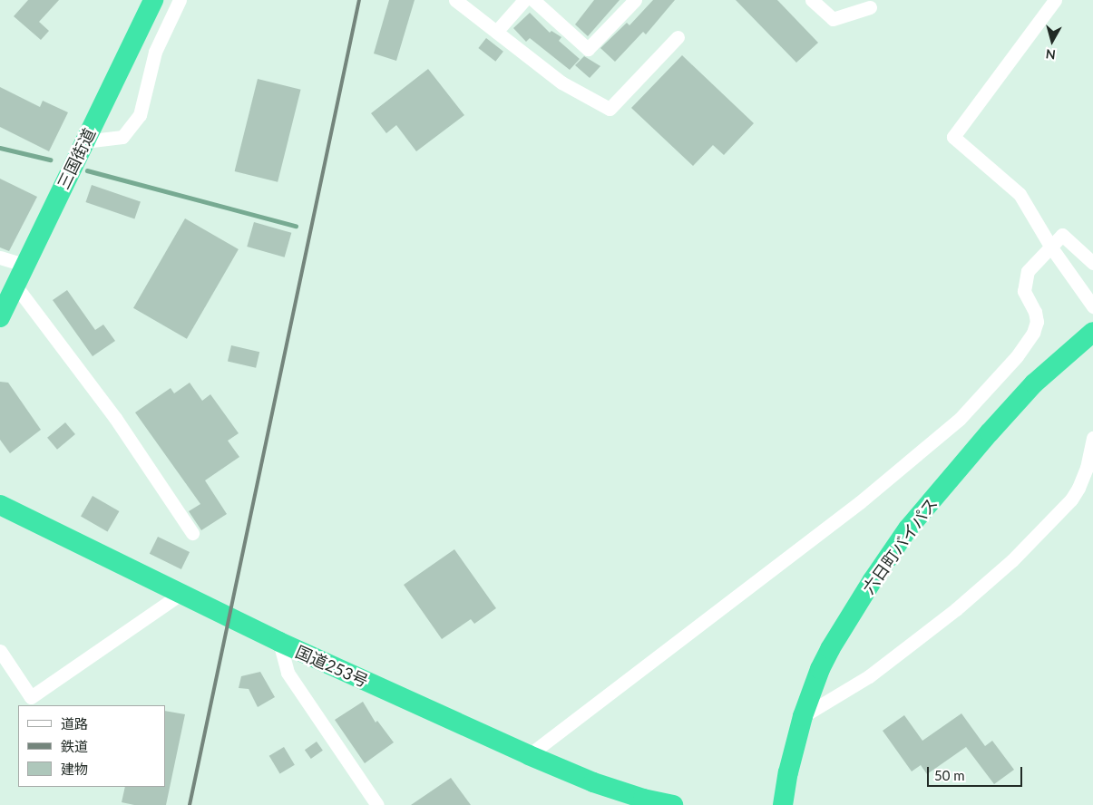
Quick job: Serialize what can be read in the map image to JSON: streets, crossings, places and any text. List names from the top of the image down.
{
  "streets": {
    "highway": ["三国街道", "六日町バイパス", "国道253号"]
  },
  "legend": ["道路", "鉄道", "建物"],
  "scale_bar": "50 m",
  "north": "bottom"
}
